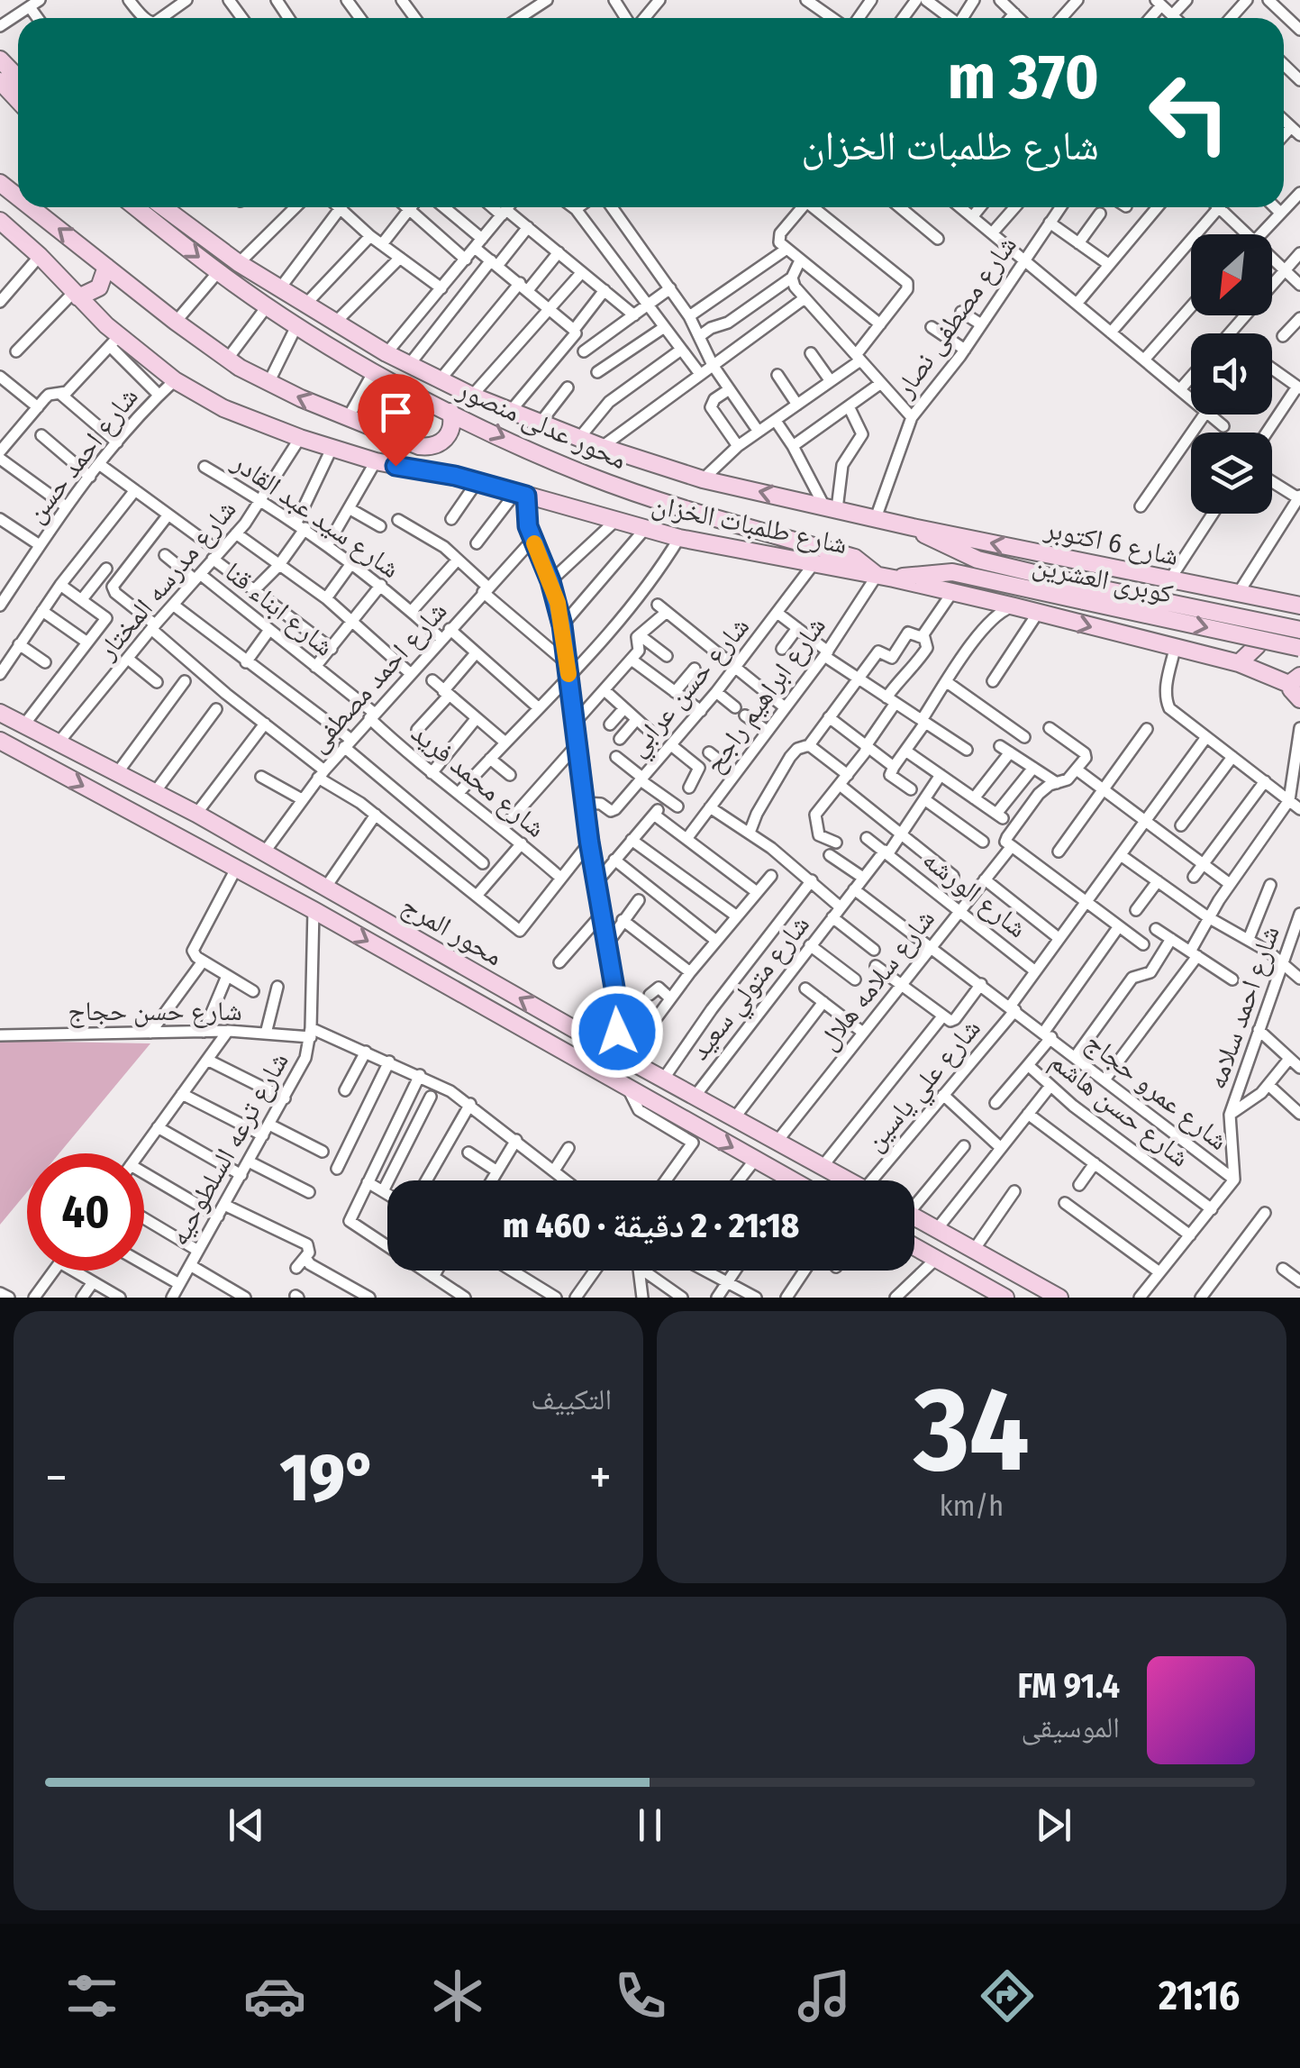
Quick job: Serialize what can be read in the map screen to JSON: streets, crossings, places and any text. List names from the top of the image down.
{
  "streets": {
    "main road": [
      "محور عدلى منصور",
      "شارع طلمبات الخزان",
      "شارع 6 اكتوبر",
      "كوبرى العشرين",
      "محور المرج"
    ],
    "street": [
      "شارع مصطفى نصار",
      "شارع احمد حسن",
      "شارع سيد عبد القادر",
      "شارع مدرسه المختار",
      "شارع ابناء قنا",
      "شارع احمد مصطفى",
      "شارع حسن عرابي",
      "شارع ابراهيم راجح",
      "شارع محمد فريد",
      "شارع الورشه",
      "شارع سلامه هلال",
      "شارع متولي سعيد",
      "شارع احمد سلامه",
      "شارع حسن حجاج",
      "شارع علي ياسين",
      "شارع عمرو حجاج",
      "شارع حسن هاشم",
      "شارع ترعه السلطوحيه"
    ]
  },
  "crossings": [
    ["شارع مصطفى نصار", "محور عدلى منصور"],
    ["محور عدلى منصور", "شارع طلمبات الخزان"],
    ["محور عدلى منصور", "شارع 6 اكتوبر"],
    ["محور عدلى منصور", "كوبرى العشرين"],
    ["محور عدلى منصور", "شارع ابراهيم راجح"],
    ["شارع احمد حسن", "شارع طلمبات الخزان"],
    ["شارع سيد عبد القادر", "شارع مدرسه المختار"],
    ["شارع سيد عبد القادر", "شارع احمد مصطفى"],
    ["شارع طلمبات الخزان", "شارع مدرسه المختار"],
    ["شارع طلمبات الخزان", "كوبرى العشرين"],
    ["شارع طلمبات الخزان", "شارع حسن عرابي"],
    ["شارع طلمبات الخزان", "شارع ابراهيم راجح"],
    ["شارع 6 اكتوبر", "كوبرى العشرين"],
    ["شارع مدرسه المختار", "شارع ابناء قنا"],
    ["شارع مدرسه المختار", "محور المرج"],
    ["كوبرى العشرين", "شارع ابراهيم راجح"],
    ["شارع ابناء قنا", "شارع احمد مصطفى"],
    ["شارع ابناء قنا", "شارع محمد فريد"],
    ["شارع احمد مصطفى", "شارع محمد فريد"],
    ["شارع احمد مصطفى", "محور المرج"],
    ["شارع الورشه", "شارع سلامه هلال"],
    ["شارع الورشه", "شارع متولي سعيد"],
    ["شارع الورشه", "شارع علي ياسين"],
    ["محور المرج", "شارع سلامه هلال"],
    ["محور المرج", "شارع متولي سعيد"],
    ["محور المرج", "شارع ترعه السلطوحيه"],
    ["شارع سلامه هلال", "شارع عمرو حجاج"],
    ["شارع متولي سعيد", "شارع عمرو حجاج"],
    ["شارع احمد سلامه", "شارع عمرو حجاج"],
    ["شارع حسن حجاج", "شارع ترعه السلطوحيه"],
    ["شارع علي ياسين", "شارع عمرو حجاج"],
    ["شارع عمرو حجاج", "شارع حسن هاشم"]
  ],
  "one_way": ["شارع 6 اكتوبر"],
  "north": "bottom left",
  "page": {
    "turn": ["370 m", "شارع طلمبات الخزان"],
    "limit": "40",
    "trip": "21:18 · 2 دقيقة · 460 m",
    "tile": [
      ["34", "km/h"],
      "التكييف"
    ],
    "heat": ["−", "19°", "+"],
    "song": ["91.4 FM", "الموسيقى"],
    "tabs": "21:16"
  }
}
